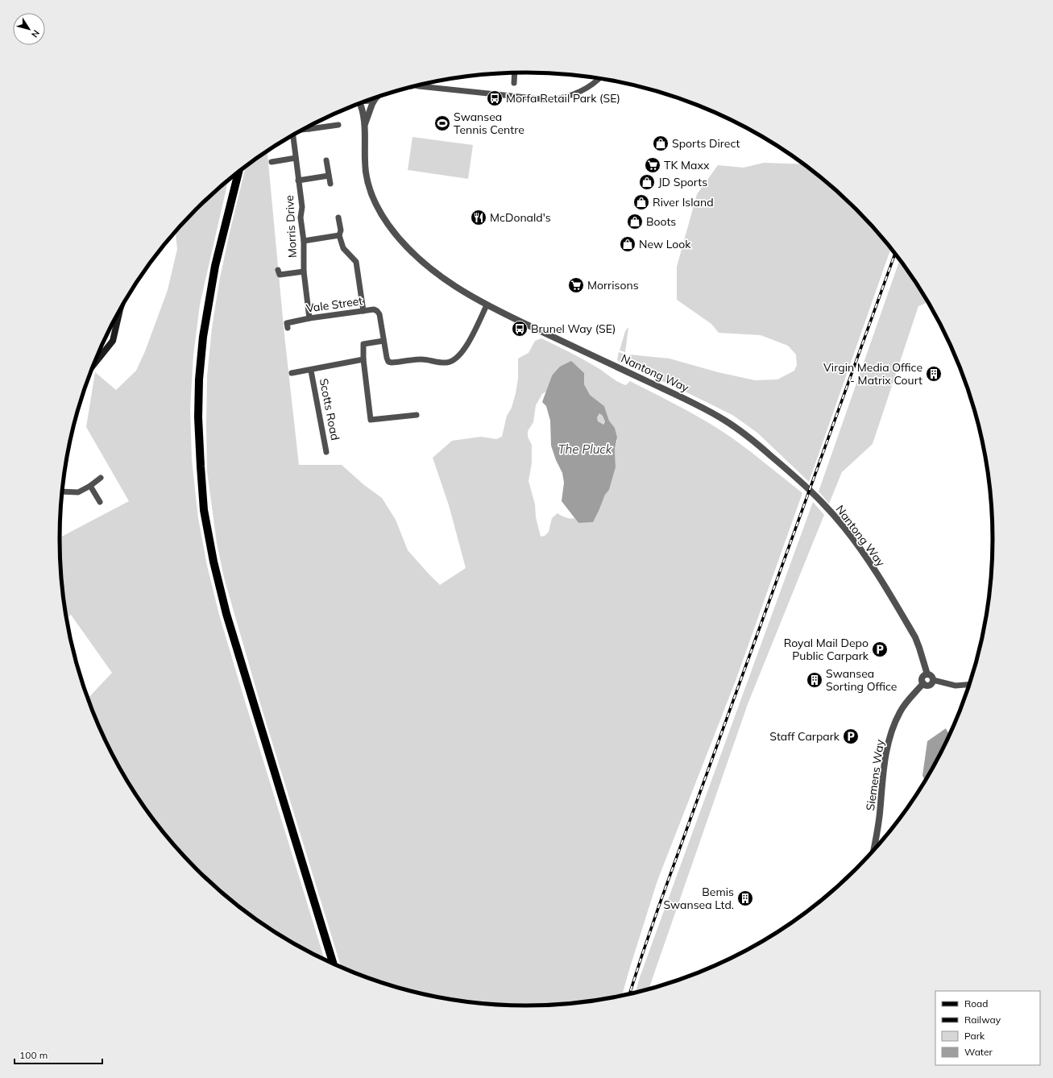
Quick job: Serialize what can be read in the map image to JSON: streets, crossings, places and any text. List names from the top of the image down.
{
  "streets": {
    "street": [
      "Morris Drive",
      "Vale Street",
      "Nantong Way",
      "Scotts Road",
      "Siemens Way"
    ]
  },
  "crossings": [
    ["Morris Drive", "Vale Street"],
    ["Vale Street", "Nantong Way"],
    ["Nantong Way", "Siemens Way"]
  ],
  "water": ["The Pluck"],
  "places": {
    "bus stop": ["Morfa Retail Park (SE)", "Brunel Way (SE)"],
    "sports": ["Swansea Tennis Centre"],
    "shop": [
      "Sports Direct",
      "JD Sports",
      "River Island",
      "Boots",
      "New Look"
    ],
    "supermarket": ["TK Maxx", "Morrisons"],
    "restaurant": ["McDonald's"],
    "building": ["Virgin Media Office - Matrix Court", "Swansea Sorting Office", "Bemis Swansea Ltd."],
    "parking": ["Royal Mail Depo Public Carpark", "Staff Carpark"]
  },
  "legend": [
    "Road",
    "Railway",
    "Park",
    "Water"
  ],
  "scale_bar": "100 m",
  "north": "bottom right"
}
